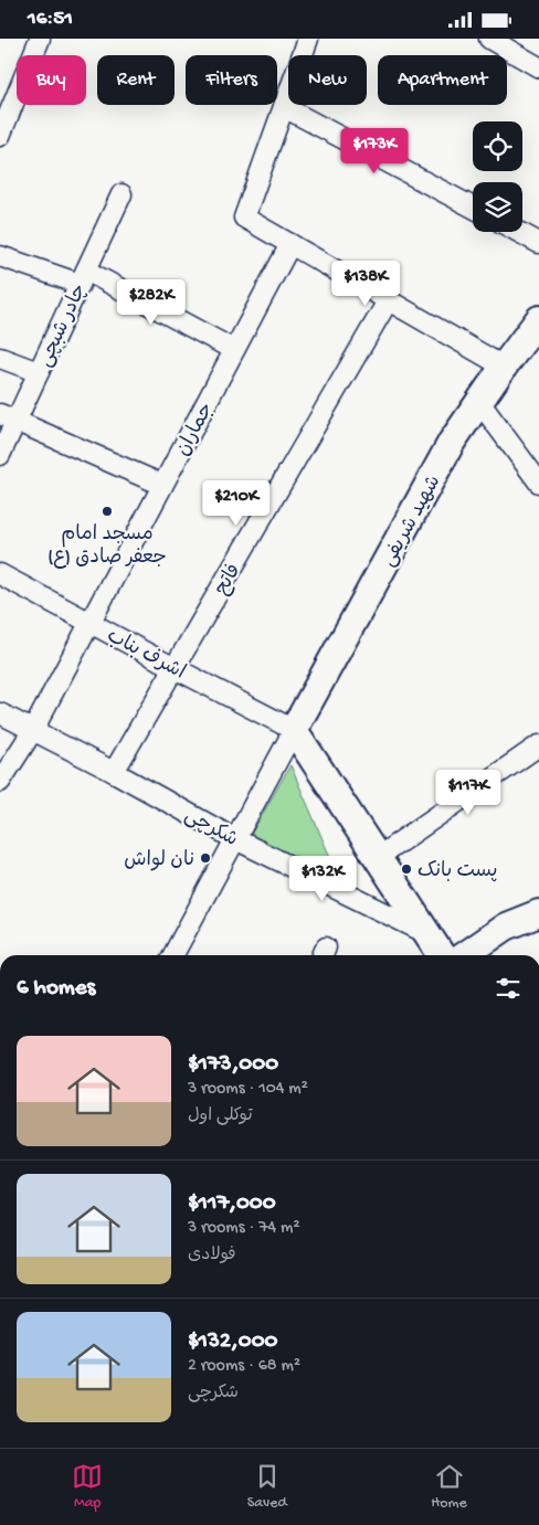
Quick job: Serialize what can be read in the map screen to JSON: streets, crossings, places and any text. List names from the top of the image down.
{
  "streets": {
    "street": [
      "چادر شبچی",
      "جماران",
      "شهید شریفى",
      "فاتح",
      "اشرف بناب",
      "شکرچی"
    ]
  },
  "crossings": [
    ["جماران", "اشرف بناب"],
    ["جماران", "شکرچی"],
    ["شهید شریفى", "اشرف بناب"],
    ["فاتح", "اشرف بناب"],
    ["فاتح", "شکرچی"]
  ],
  "places": ["مسجد امام جعفر صادق (ع)", "نان لواش", "پست بانک"],
  "page": {
    "status": "16:51",
    "chip": [
      "Buy",
      "Rent",
      "Filters",
      "New",
      "Apartment"
    ],
    "price": [
      "$173K",
      "$138K",
      "$282K",
      "$210K",
      "$117K",
      "$132K"
    ],
    "heading": "6 homes",
    "list": [
      {
        "name": "$173,000",
        "note": "3 rooms · 104 m² · توکلی اول"
      },
      {
        "name": "$117,000",
        "note": "3 rooms · 74 m² · فولادی"
      },
      {
        "name": "$132,000",
        "note": "2 rooms · 68 m² · شکرچی"
      }
    ],
    "tabs": ["Map", "Saved", "Home"]
  }
}
